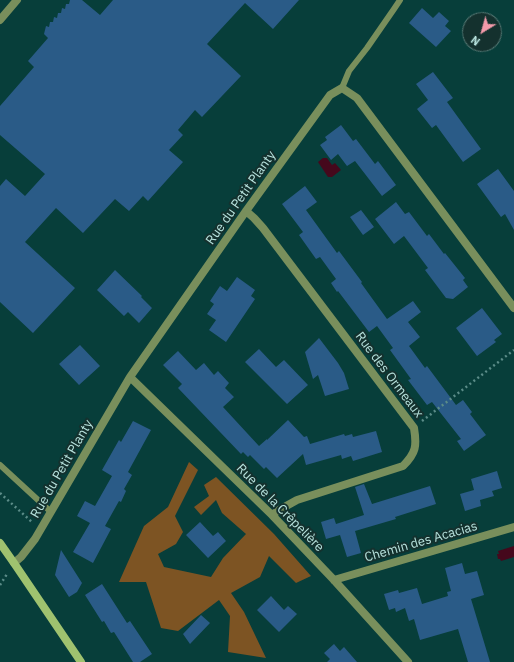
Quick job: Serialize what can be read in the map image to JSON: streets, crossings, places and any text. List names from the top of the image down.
{
  "streets": {
    "street": [
      "Rue du Petit Planty",
      "Rue des Ormeaux",
      "Rue de la Crêpelière",
      "Chemin des Acacias"
    ]
  },
  "crossings": [
    ["Rue du Petit Planty", "Rue des Ormeaux"],
    ["Rue du Petit Planty", "Rue de la Crêpelière"],
    ["Rue des Ormeaux", "Rue de la Crêpelière"],
    ["Rue de la Crêpelière", "Chemin des Acacias"]
  ],
  "north": "bottom left"
}
